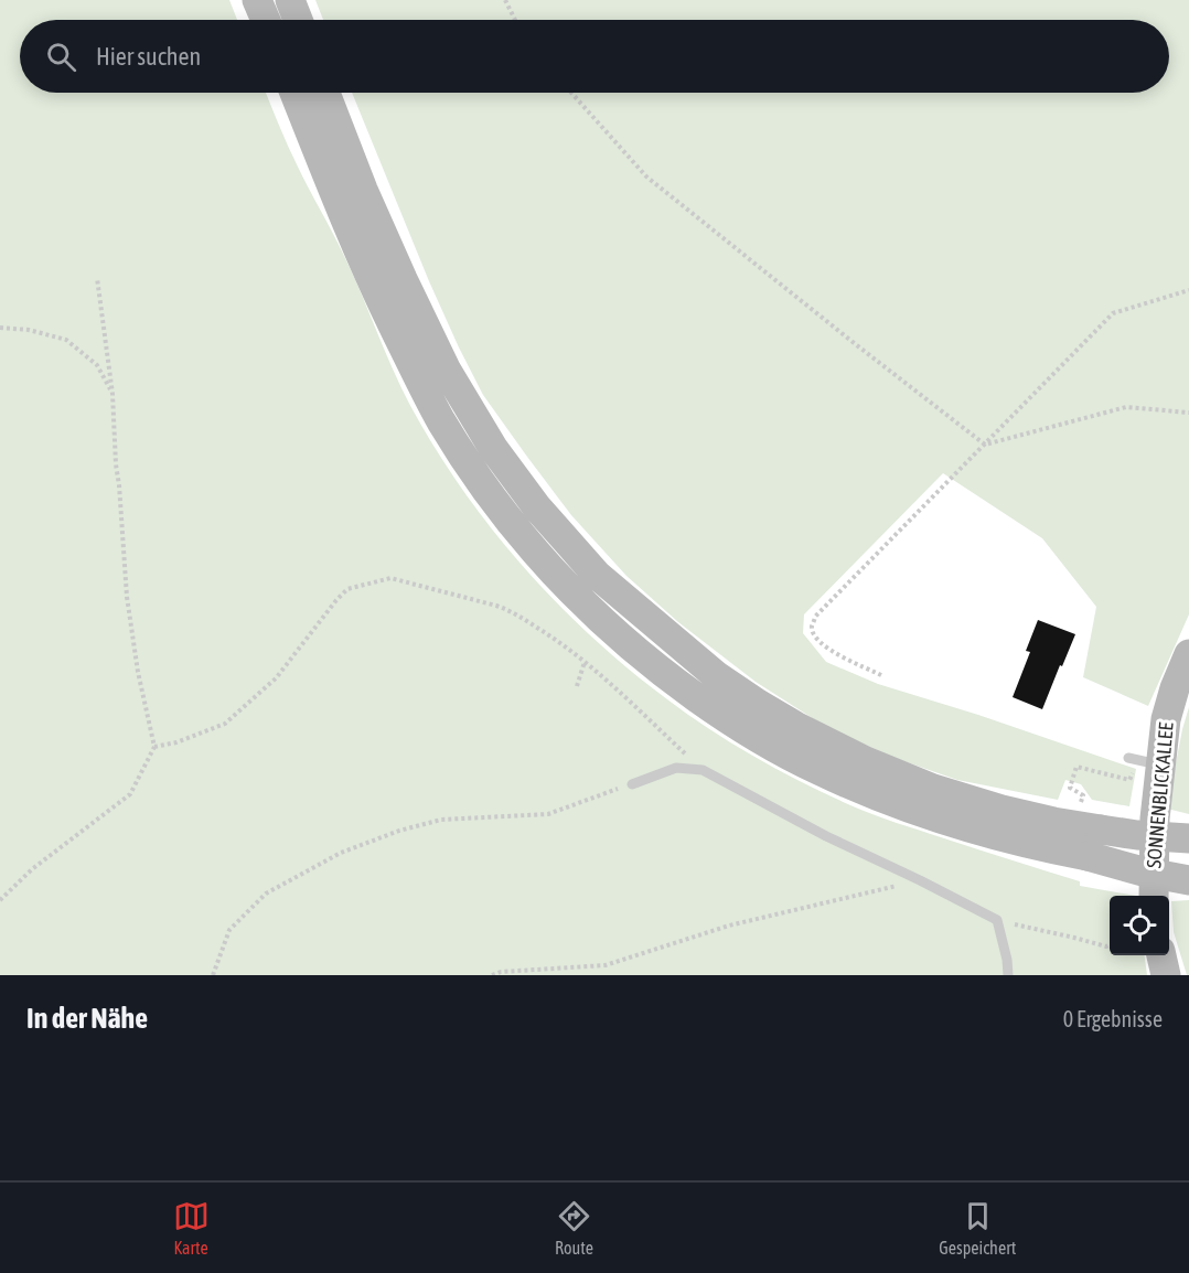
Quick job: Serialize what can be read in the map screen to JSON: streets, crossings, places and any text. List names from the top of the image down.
{
  "streets": {
    "main road": ["SONNENBLICKALLEE"]
  },
  "page": {
    "search": "Hier suchen",
    "heading": ["In der Nähe", "0 Ergebnisse"],
    "nav": ["Karte", "Route", "Gespeichert"]
  }
}
